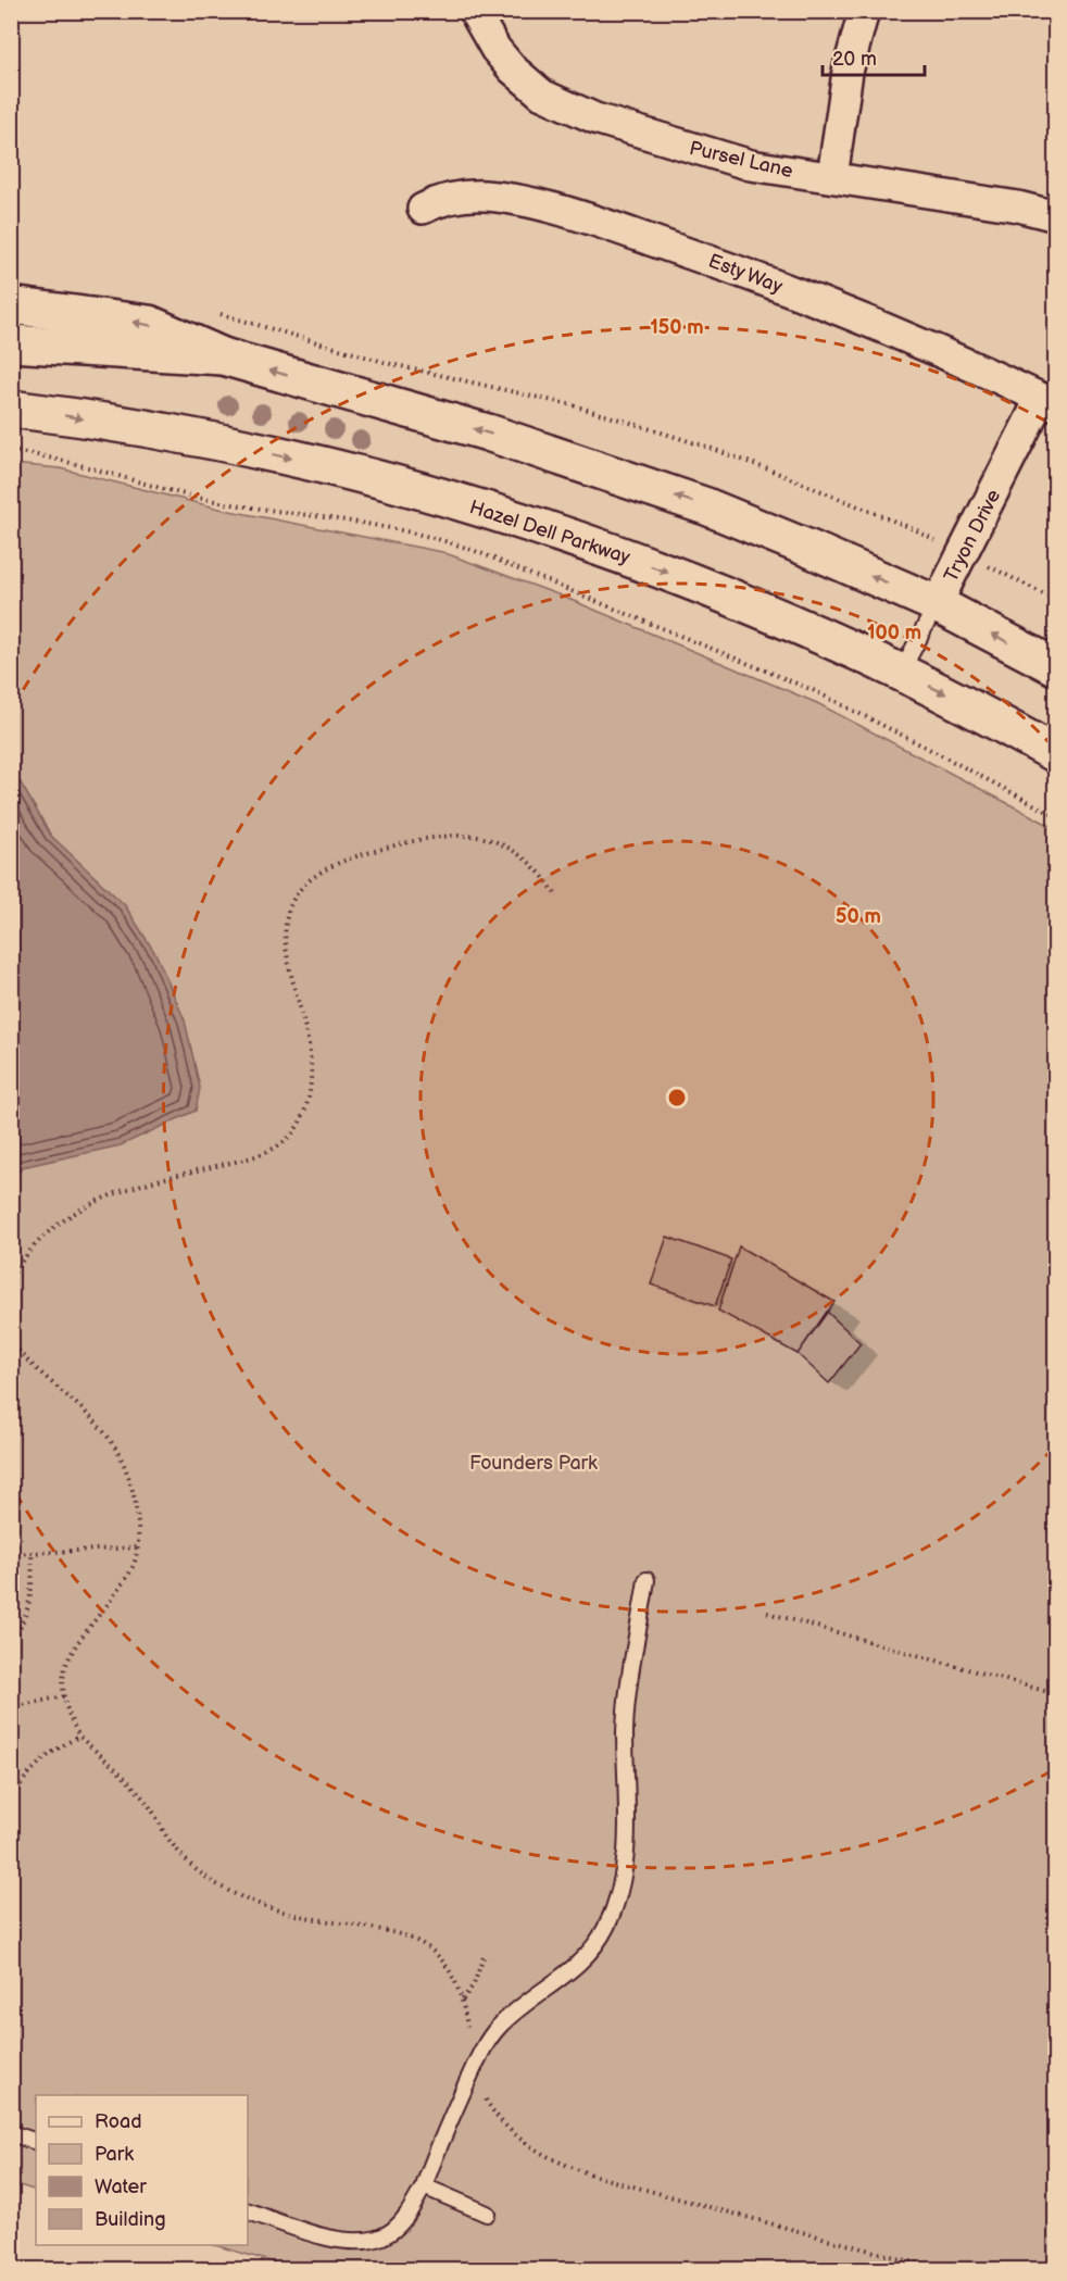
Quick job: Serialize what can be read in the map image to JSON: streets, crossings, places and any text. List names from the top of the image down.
{
  "streets": {
    "main road": ["Hazel Dell Parkway"],
    "street": ["Pursel Lane", "Esty Way", "Tryon Drive"]
  },
  "crossings": [
    ["Esty Way", "Tryon Drive"],
    ["Hazel Dell Parkway", "Tryon Drive"]
  ],
  "parks": ["Founders Park"],
  "legend": [
    "Road",
    "Park",
    "Water",
    "Building"
  ],
  "scale_bar": "20 m",
  "rings": ["150 m", "100 m", "50 m"]
}
